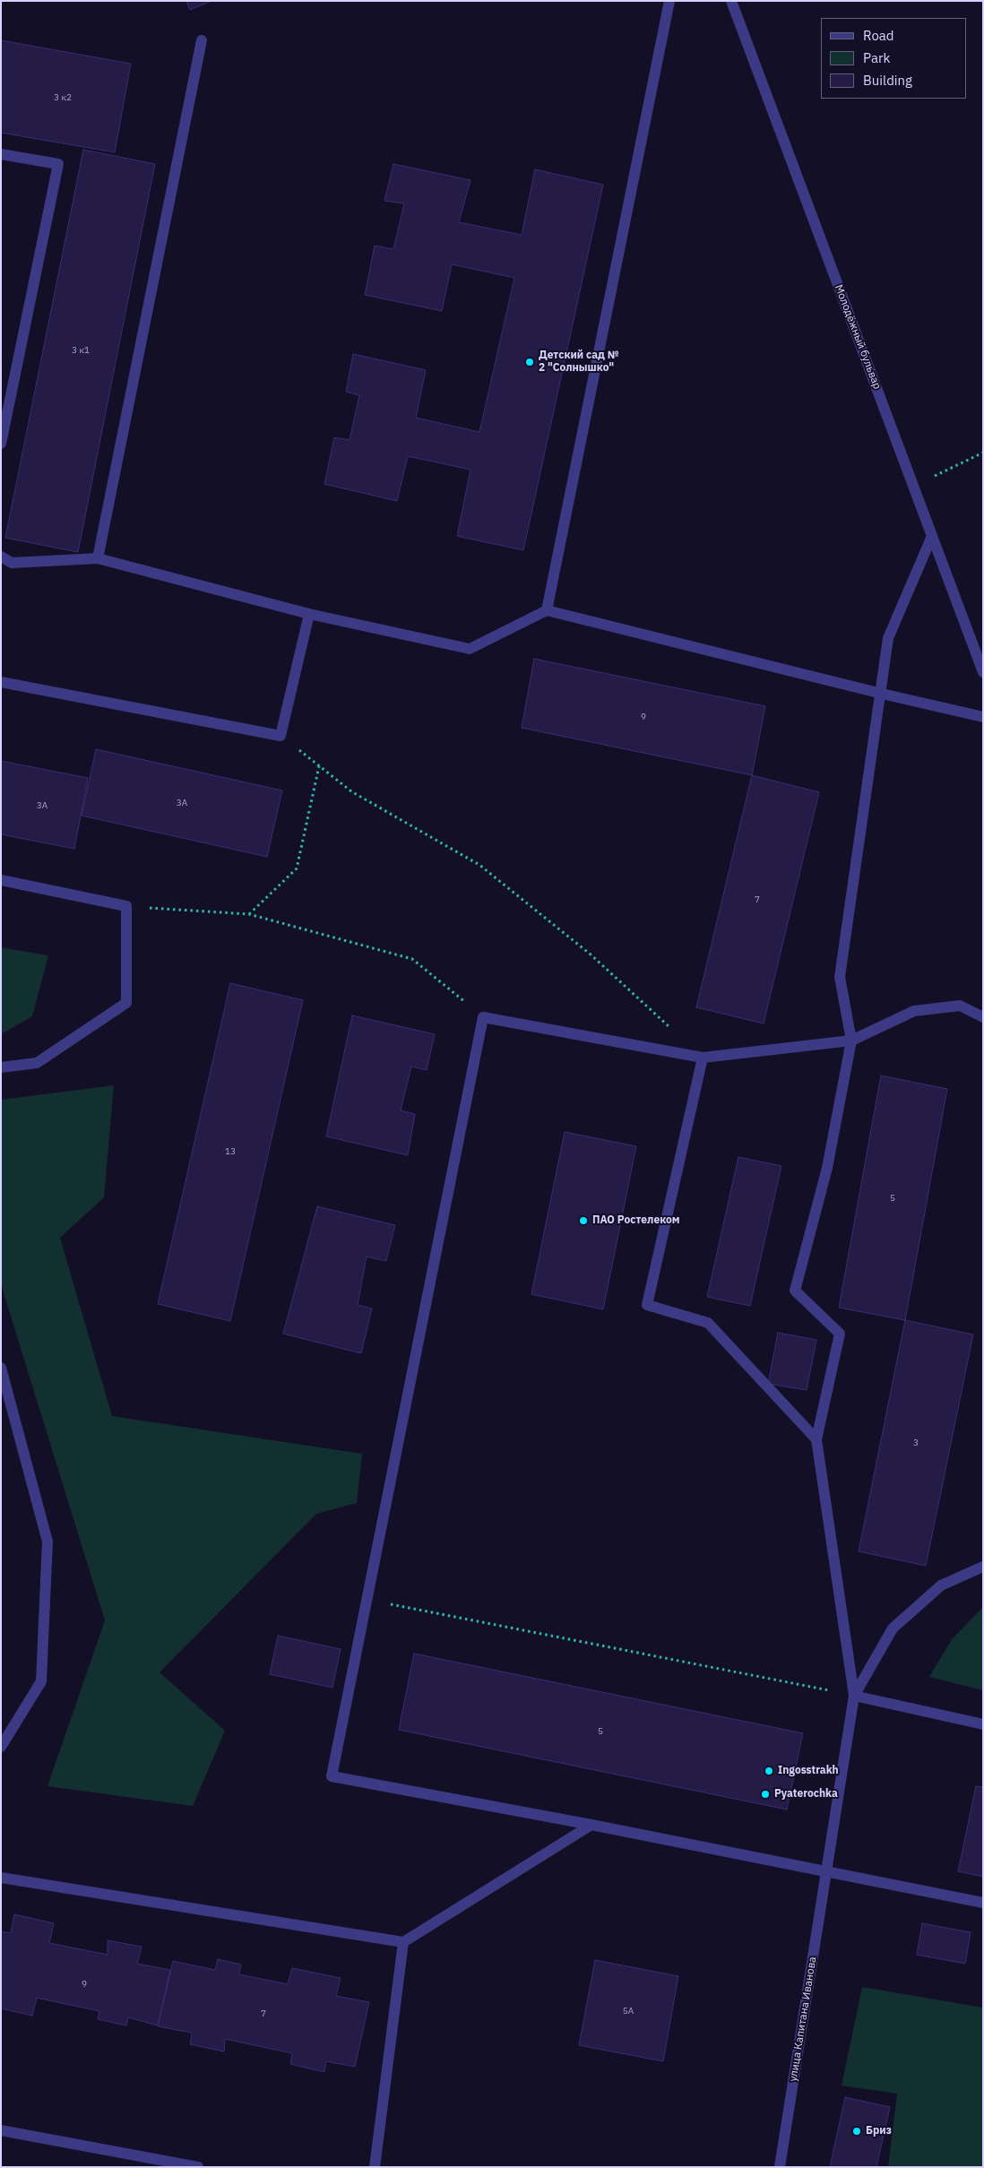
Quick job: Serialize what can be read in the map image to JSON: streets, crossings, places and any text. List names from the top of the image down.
{
  "streets": {
    "street": ["Молодёжный бульвар", "улица Капитана Иванова"]
  },
  "places": [
    "Детский сад № 2 \"Солнышко\"",
    "ПАО Ростелеком",
    "Ingosstrakh",
    "Pyaterochka",
    "Бриз"
  ],
  "house_numbers": [
    "3 к2",
    "3 к1",
    "9",
    "3А",
    "3А",
    "7",
    "13",
    "5",
    "3",
    "5",
    "9",
    "5А",
    "7"
  ],
  "legend": ["Road", "Park", "Building"]
}
